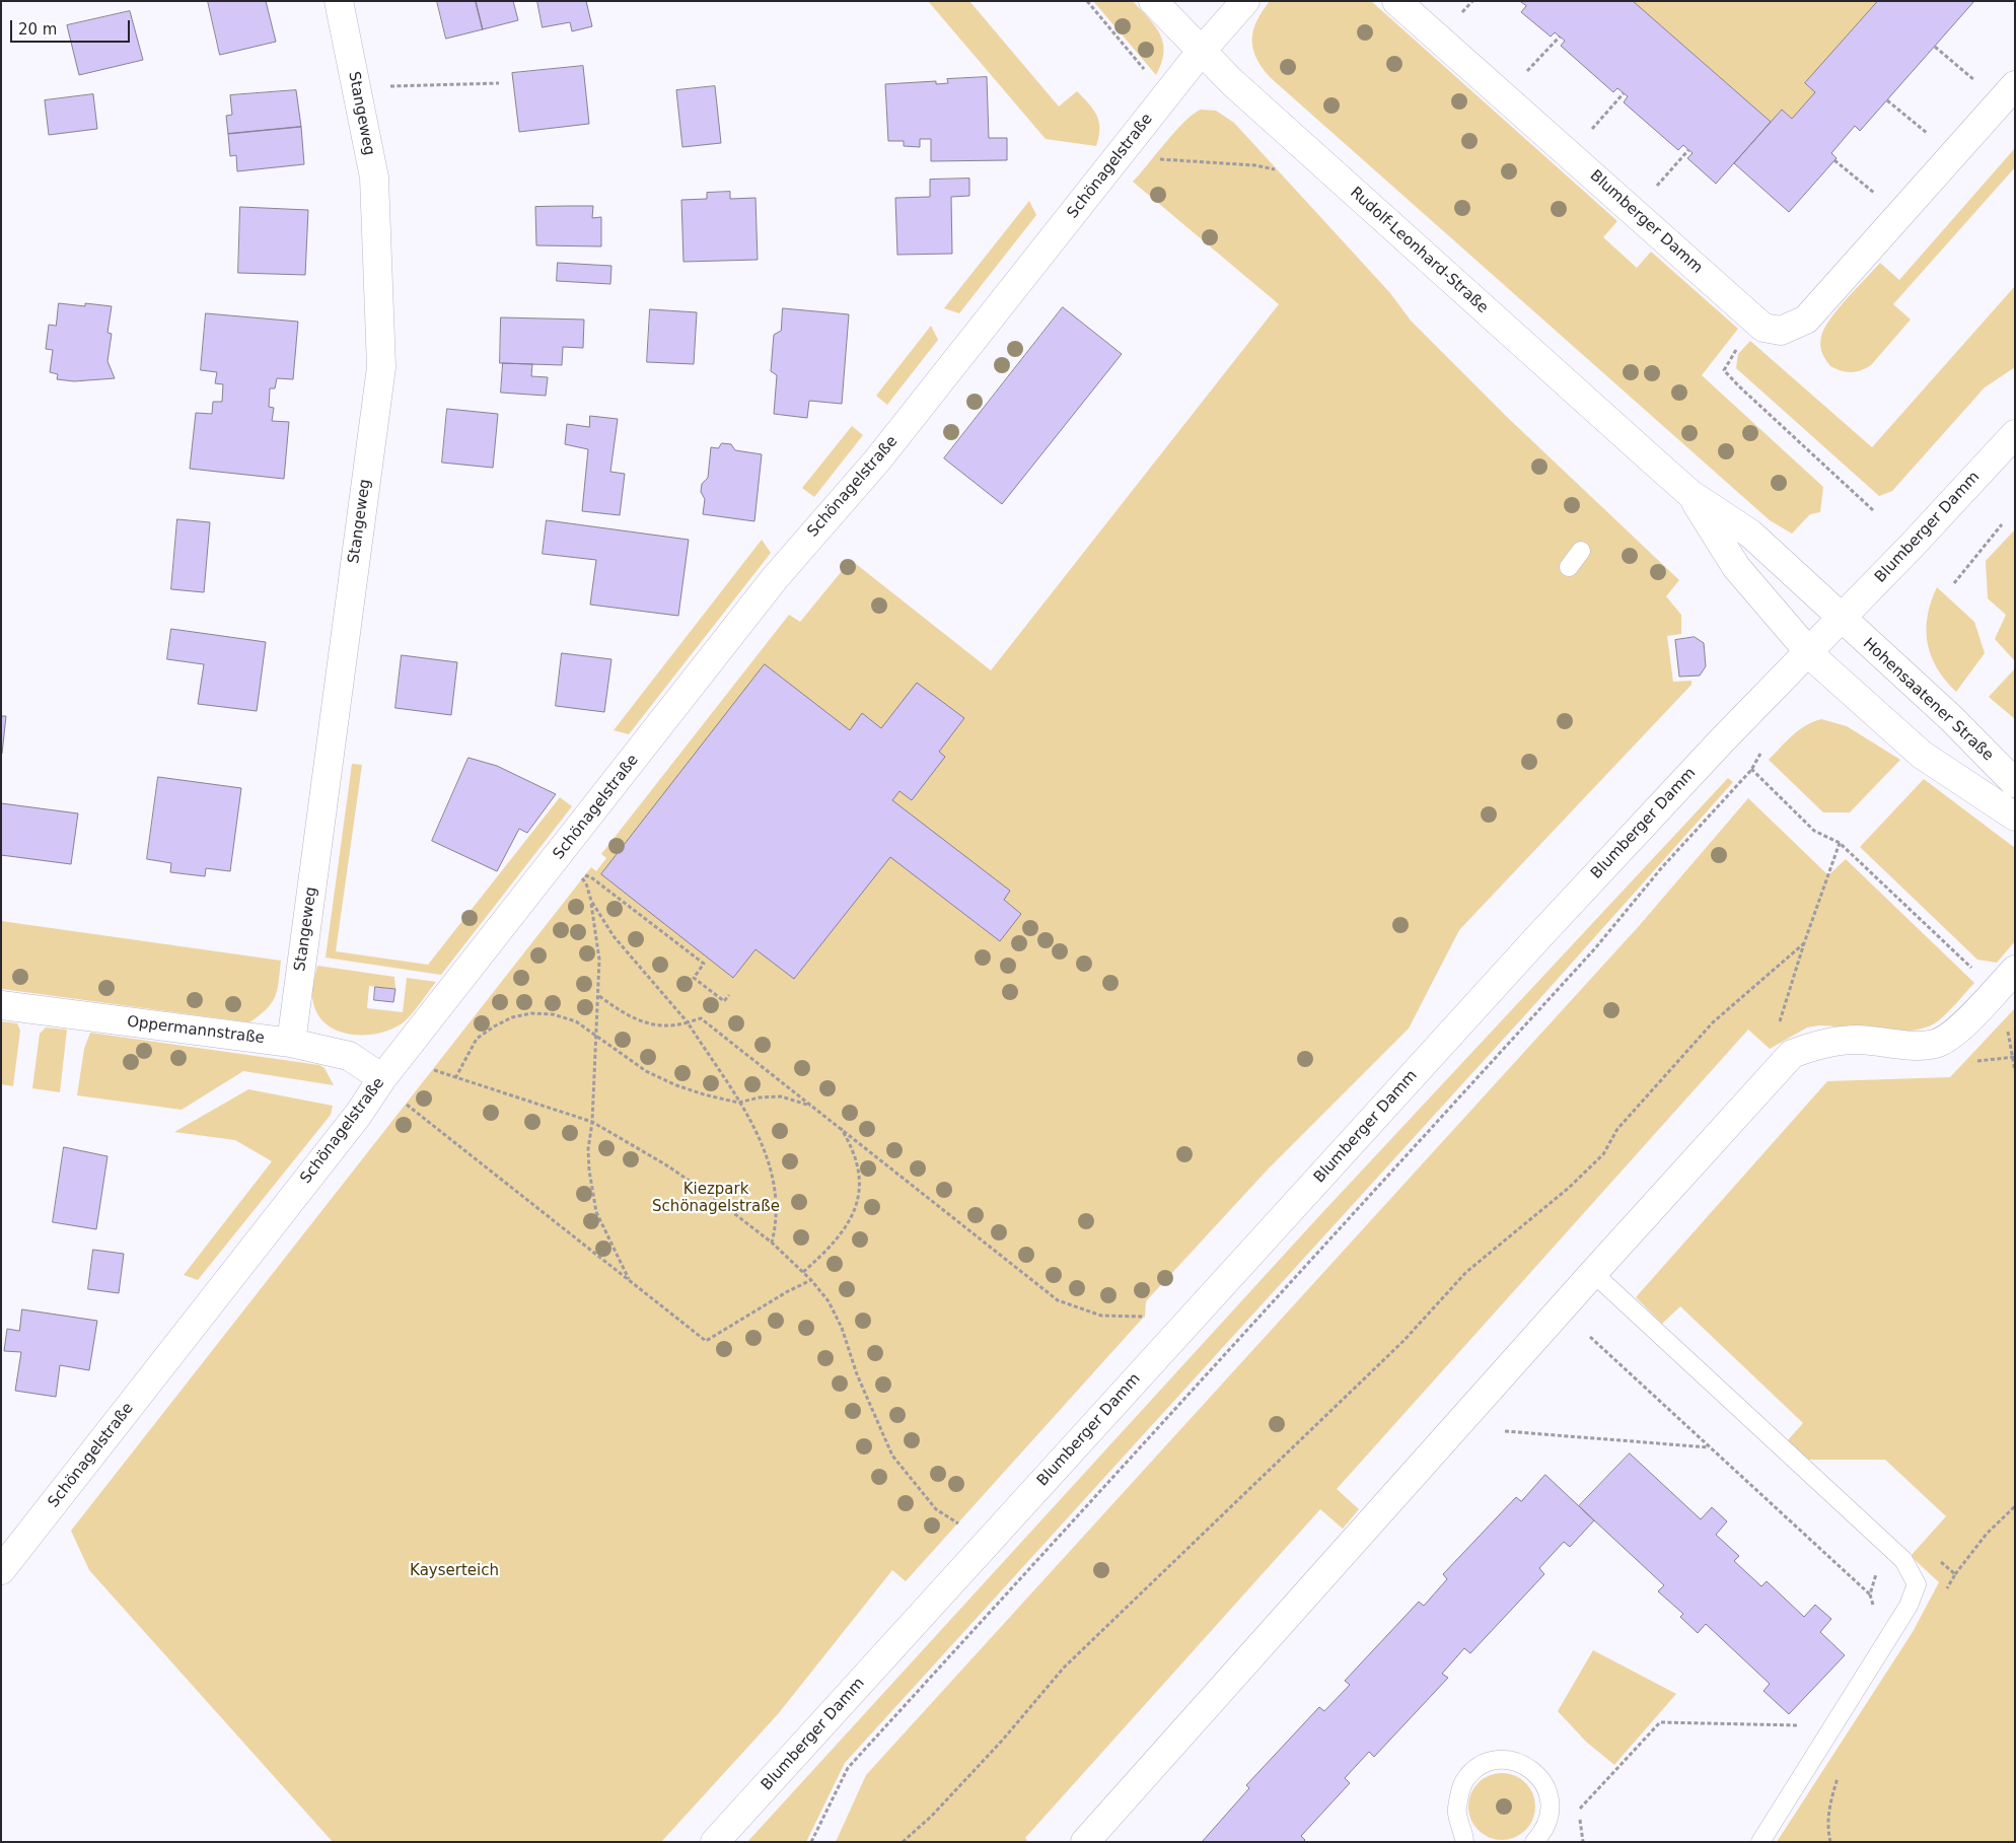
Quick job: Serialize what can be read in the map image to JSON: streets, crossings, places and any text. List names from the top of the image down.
{
  "streets": {
    "street": [
      "Stangeweg",
      "Schönagelstraße",
      "Blumberger Damm",
      "Rudolf-Leonhard-Straße",
      "Hohensaatener Straße",
      "Oppermannstraße"
    ]
  },
  "crossings": [
    ["Stangeweg", "Oppermannstraße"],
    ["Schönagelstraße", "Rudolf-Leonhard-Straße"],
    ["Schönagelstraße", "Oppermannstraße"],
    ["Blumberger Damm", "Rudolf-Leonhard-Straße"],
    ["Blumberger Damm", "Hohensaatener Straße"],
    ["Rudolf-Leonhard-Straße", "Hohensaatener Straße"]
  ],
  "parks": ["Kiezpark Schönagelstraße", "Kayserteich"],
  "scale_bar": "20 m"
}
